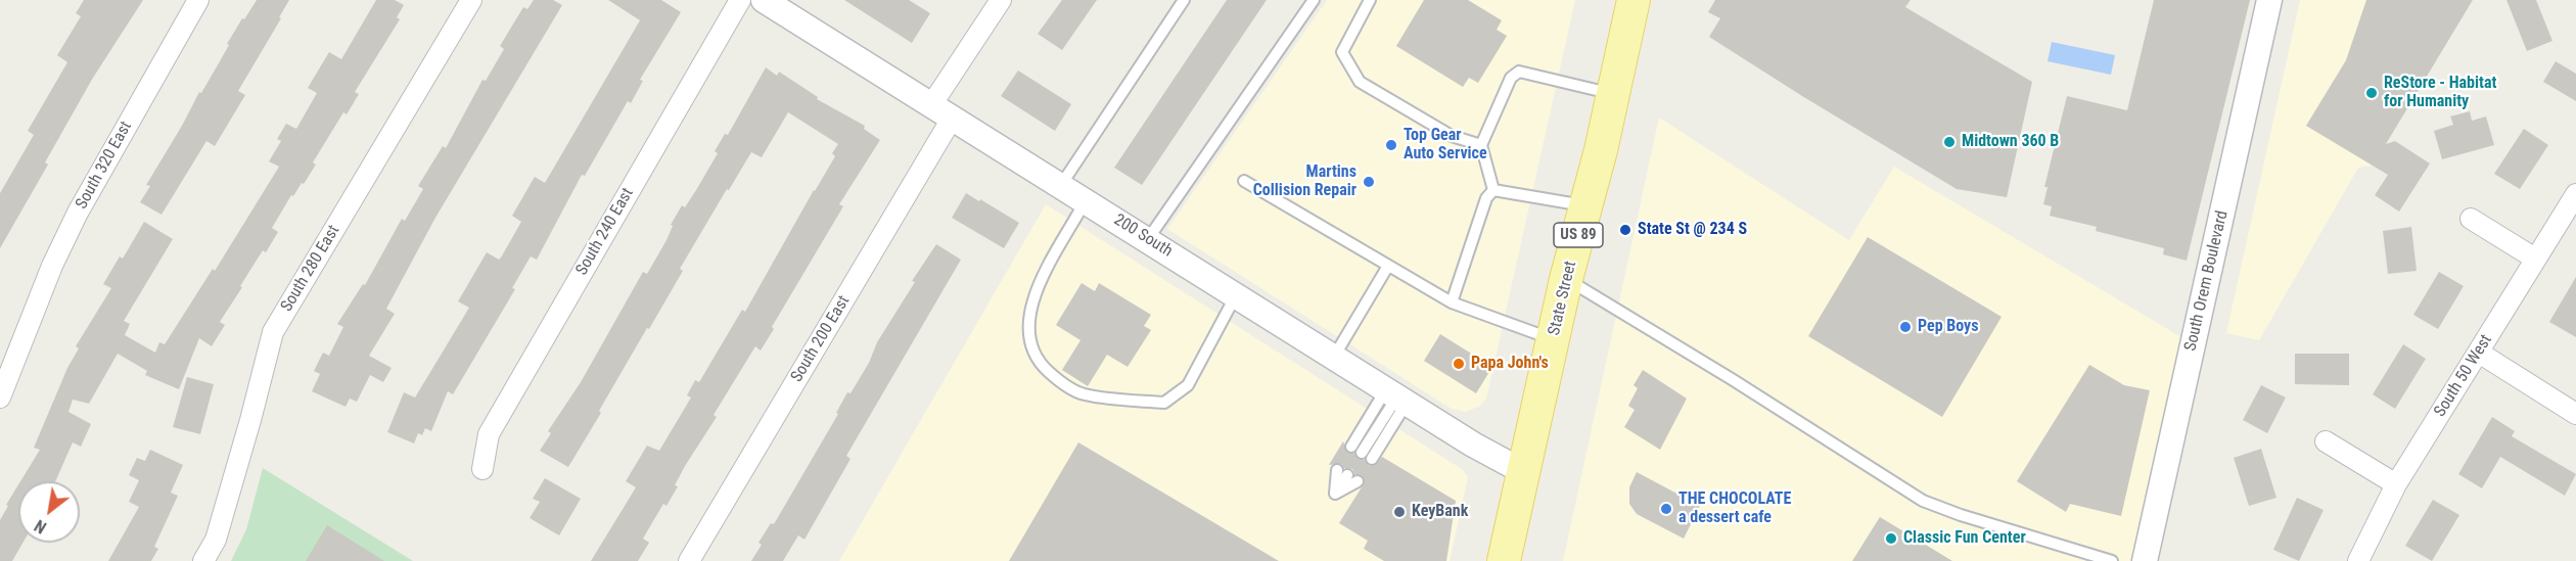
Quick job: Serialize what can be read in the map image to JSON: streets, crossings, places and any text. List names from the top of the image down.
{
  "streets": {
    "main road": ["US 89", "State Street"],
    "street": [
      "South 320 East",
      "South 240 East",
      "200 South",
      "South 280 East",
      "South Orem Boulevard",
      "South 200 East",
      "South 50 West"
    ]
  },
  "crossings": [
    ["200 South", "State Street"],
    ["200 South", "South 200 East"]
  ],
  "places": [
    "ReStore - Habitat for Humanity",
    "Midtown 360 B",
    "Top Gear Auto Service",
    "Martins Collision Repair",
    "State St @ 234 S",
    "Pep Boys",
    "Papa John's",
    "THE CHOCOLATE a dessert cafe",
    "KeyBank",
    "Classic Fun Center"
  ],
  "north": "bottom left"
}
